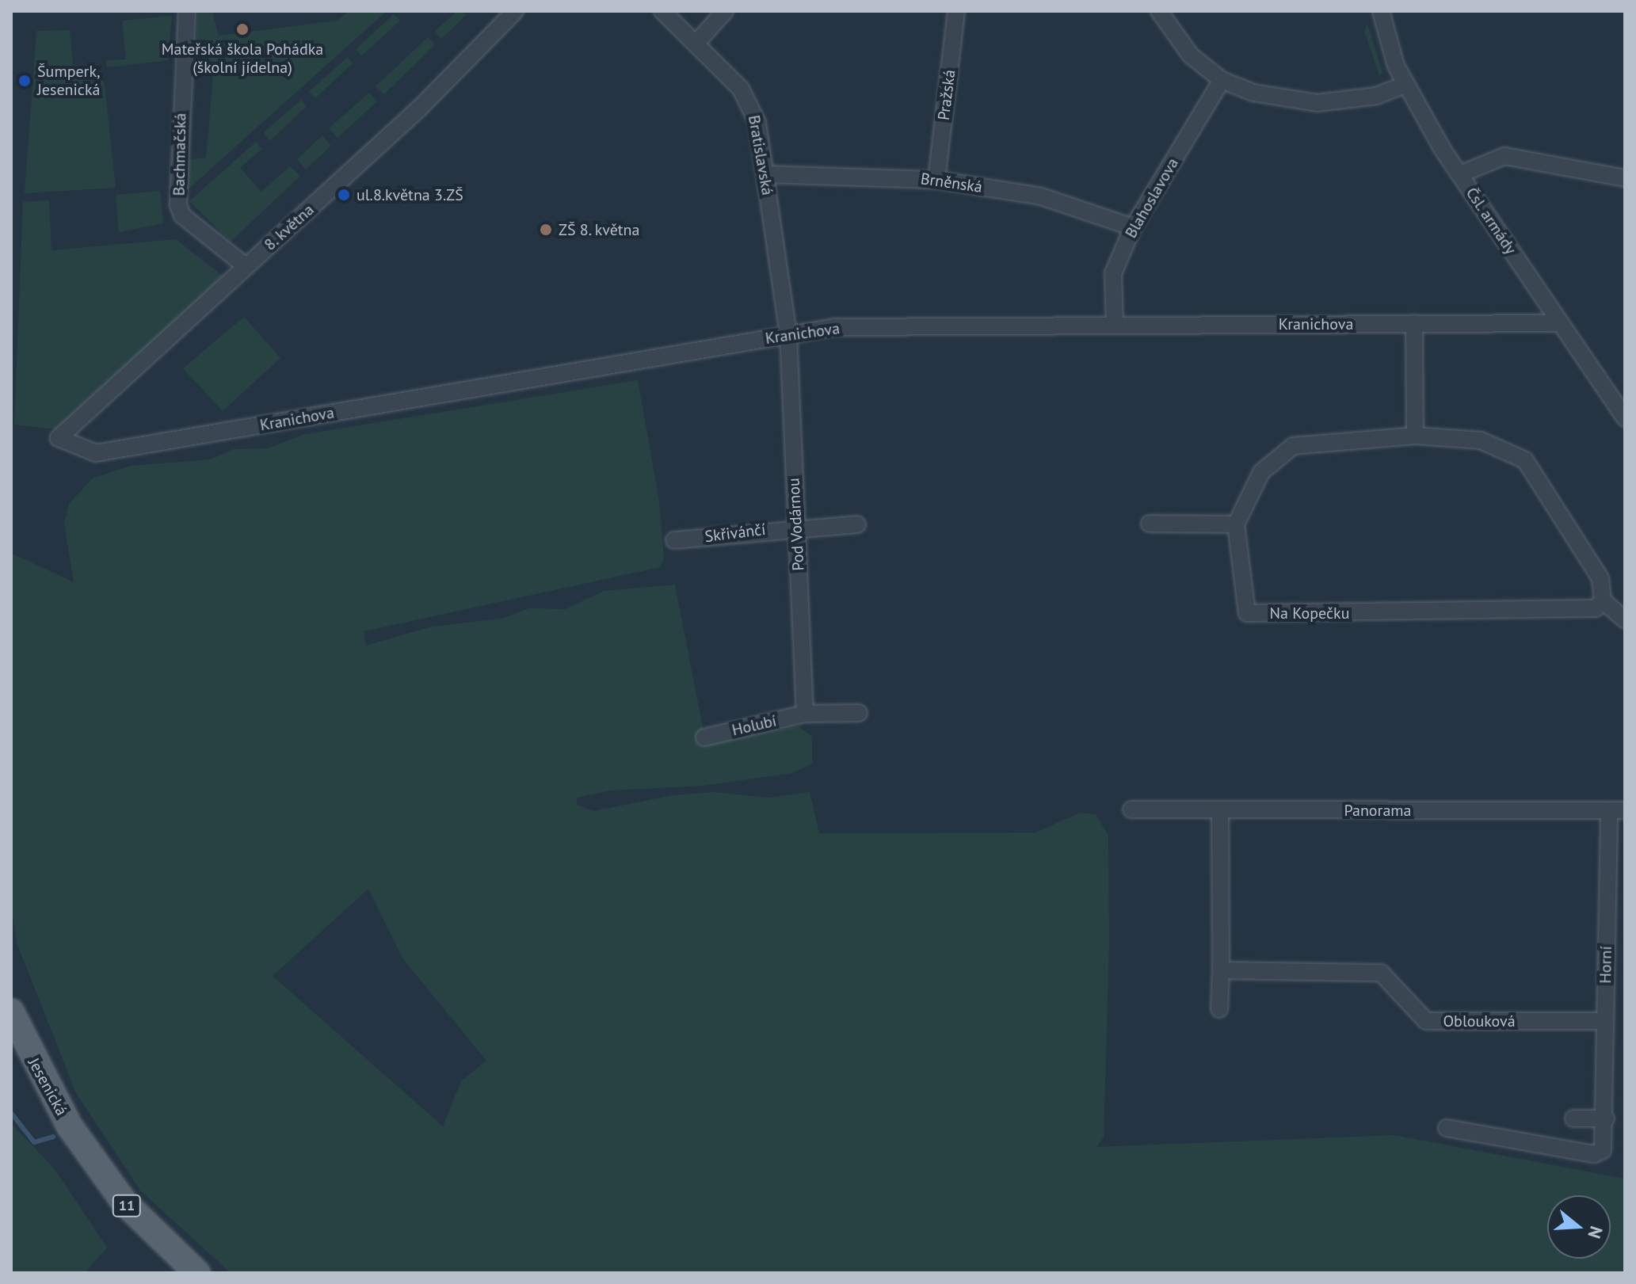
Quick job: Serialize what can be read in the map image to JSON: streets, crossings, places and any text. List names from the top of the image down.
{
  "streets": {
    "main road": ["Jesenická", "11"],
    "street": [
      "Pražská",
      "Bachmačská",
      "Bratislavská",
      "Brněnská",
      "Blahoslavova",
      "Čsl. armády",
      "8. května",
      "Kranichova",
      "Pod Vodárnou",
      "Skřivánčí",
      "Na Kopečku",
      "Holubí",
      "Panorama",
      "Horní",
      "Oblouková"
    ]
  },
  "crossings": [
    ["Pražská", "Brněnská"],
    ["Bachmačská", "8. května"],
    ["Bratislavská", "Brněnská"],
    ["Bratislavská", "Kranichova"],
    ["Bratislavská", "Pod Vodárnou"],
    ["Brněnská", "Blahoslavova"],
    ["Blahoslavova", "Kranichova"],
    ["Čsl. armády", "Kranichova"],
    ["8. května", "Kranichova"],
    ["Kranichova", "Pod Vodárnou"],
    ["Pod Vodárnou", "Skřivánčí"],
    ["Pod Vodárnou", "Holubí"],
    ["Panorama", "Horní"],
    ["Horní", "Oblouková"]
  ],
  "places": [
    "Mateřská škola Pohádka (školní jídelna)",
    "Šumperk, Jesenická",
    "ul.8.května 3.ZŠ",
    "ZŠ 8. května"
  ],
  "north": "right"
}
